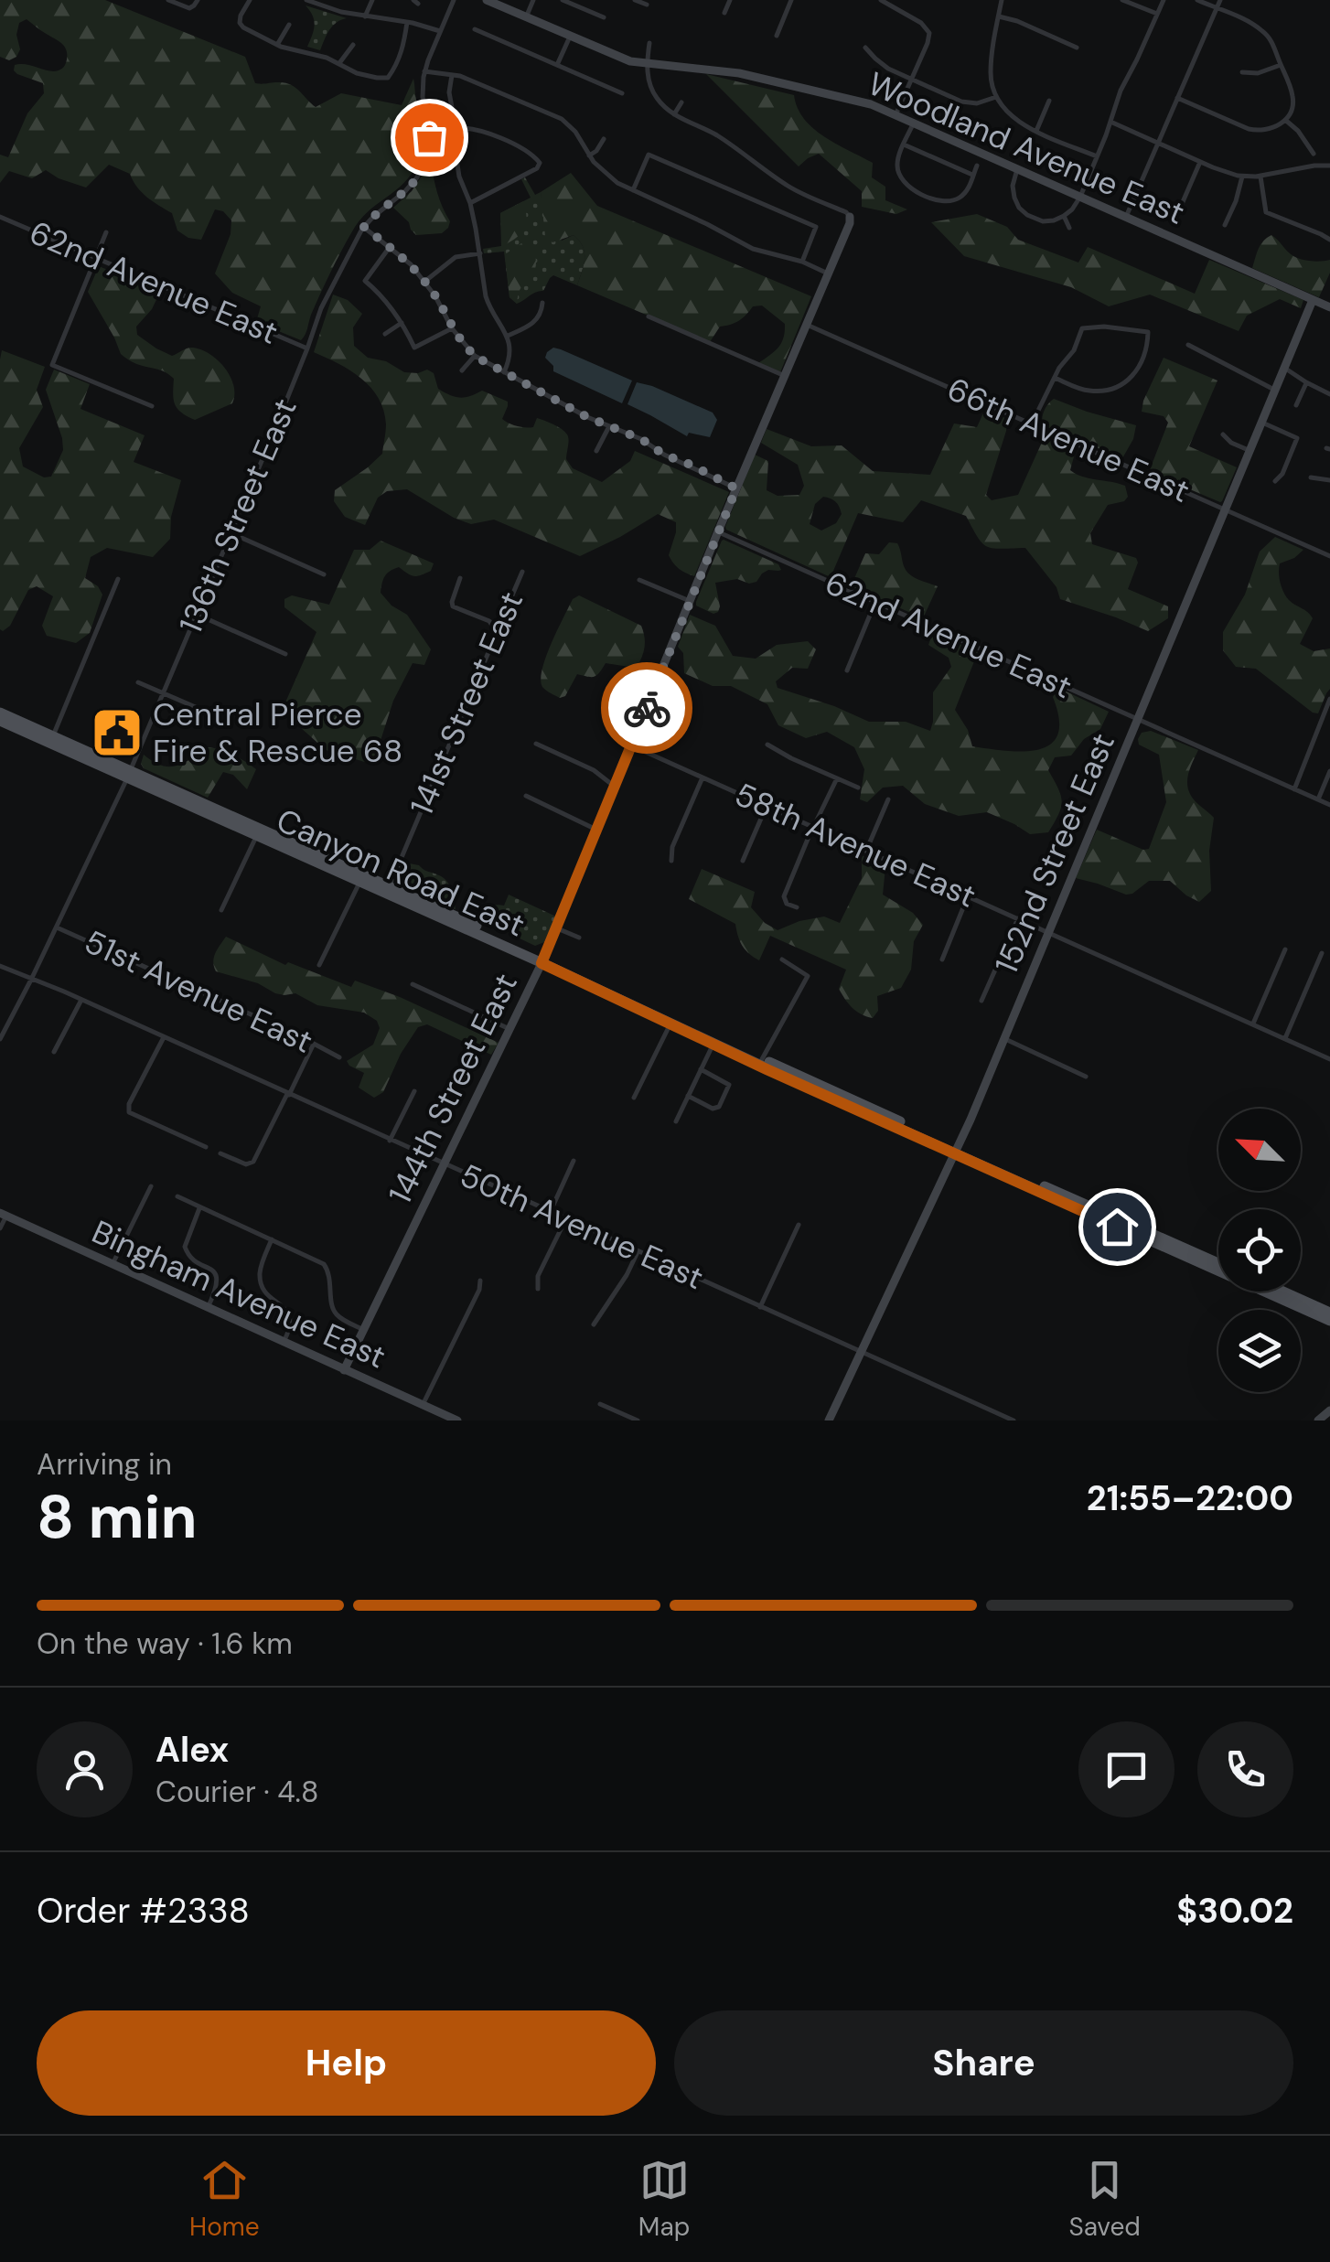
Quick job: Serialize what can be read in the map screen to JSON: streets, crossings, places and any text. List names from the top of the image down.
{
  "streets": {
    "main road": ["Canyon Road East"],
    "street": [
      "Woodland Avenue East",
      "62nd Avenue East",
      "66th Avenue East",
      "136th Street East",
      "141st Street East",
      "58th Avenue East",
      "152nd Street East",
      "51st Avenue East",
      "144th Street East",
      "50th Avenue East",
      "Bingham Avenue East"
    ]
  },
  "crossings": [
    ["Woodland Avenue East", "152nd Street East"],
    ["62nd Avenue East", "136th Street East"],
    ["62nd Avenue East", "152nd Street East"],
    ["62nd Avenue East", "144th Street East"],
    ["66th Avenue East", "152nd Street East"],
    ["66th Avenue East", "144th Street East"],
    ["136th Street East", "Canyon Road East"],
    ["136th Street East", "51st Avenue East"],
    ["136th Street East", "50th Avenue East"],
    ["141st Street East", "Canyon Road East"],
    ["58th Avenue East", "152nd Street East"],
    ["58th Avenue East", "144th Street East"],
    ["152nd Street East", "Canyon Road East"],
    ["152nd Street East", "50th Avenue East"],
    ["Canyon Road East", "144th Street East"],
    ["144th Street East", "50th Avenue East"],
    ["144th Street East", "Bingham Avenue East"]
  ],
  "places": {
    "public building": ["Central Pierce Fire & Rescue 68"]
  },
  "north": "top left",
  "page": {
    "heading": ["8 min", "Arriving in", "21:55–22:00"],
    "panel": [
      "Alex",
      "Courier · 4.8",
      "Order #2338",
      "$30.02"
    ],
    "bar": "On the way · 1.6 km",
    "buttons": ["Help", "Share"],
    "tabs": ["Home", "Map", "Saved"]
  }
}
